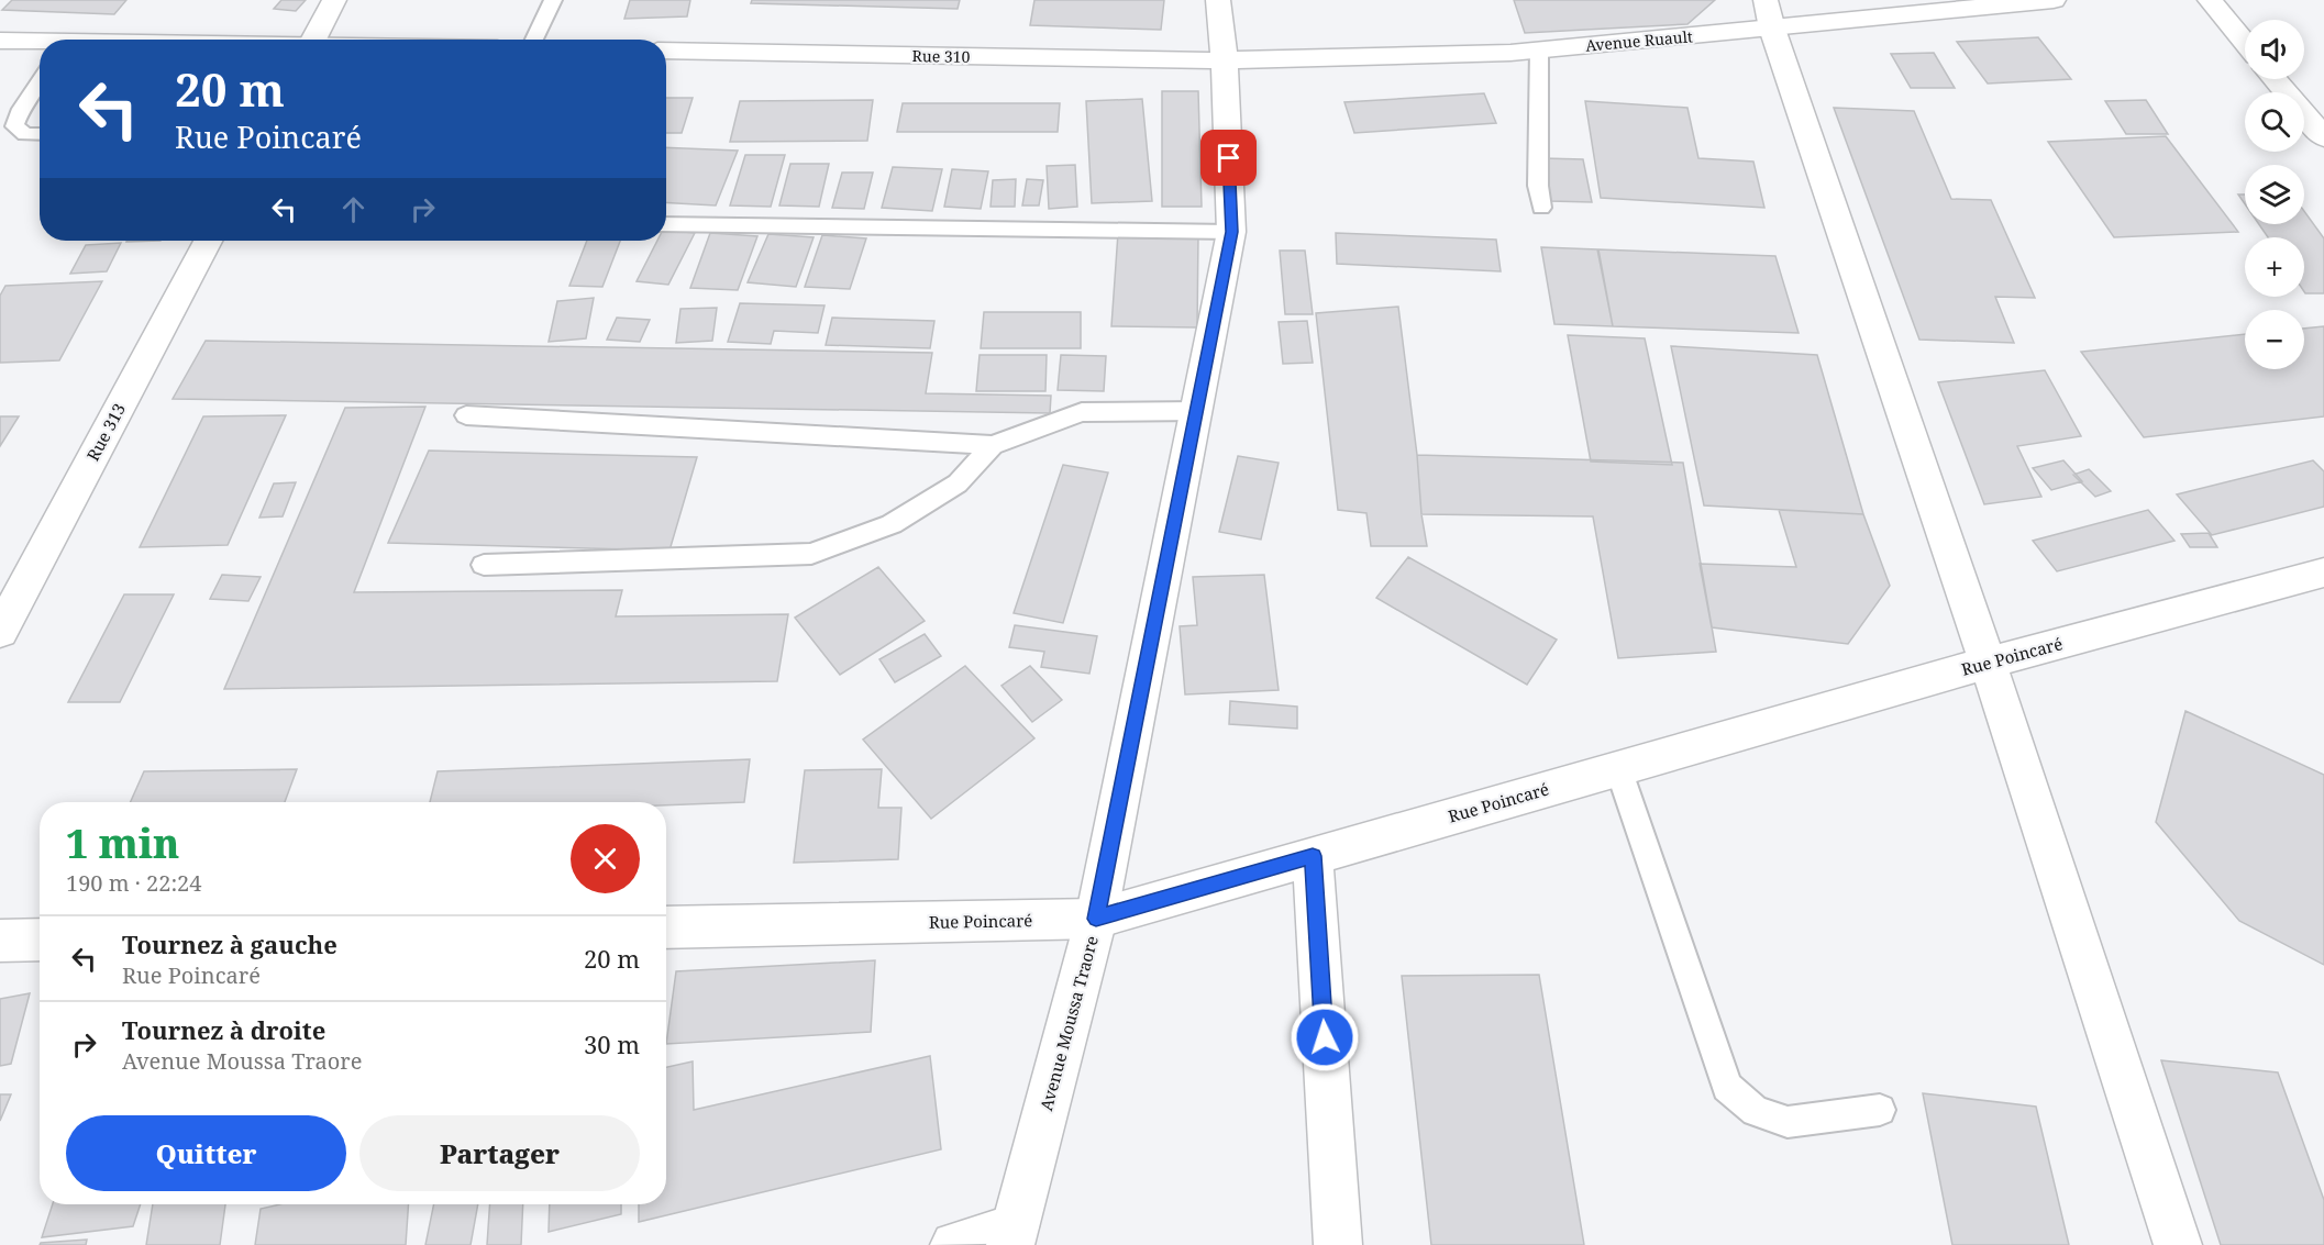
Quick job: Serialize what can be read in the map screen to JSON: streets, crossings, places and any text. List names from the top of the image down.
{
  "streets": {
    "street": [
      "Avenue Ruault",
      "Rue 310",
      "Rue 313",
      "Rue Poincaré",
      "Avenue Moussa Traore"
    ]
  },
  "crossings": [
    ["Avenue Ruault", "Rue 310"],
    ["Avenue Ruault", "Avenue Moussa Traore"],
    ["Rue 310", "Avenue Moussa Traore"],
    ["Rue Poincaré", "Avenue Moussa Traore"]
  ],
  "page": {
    "map_buttons": ["+", "−"],
    "turn": ["20 m", "Rue Poincaré"],
    "heading": ["1 min", "190 m · 22:24"],
    "list": [
      {
        "name": "Tournez à gauche",
        "note": "Rue Poincaré",
        "value": "20 m"
      },
      {
        "name": "Tournez à droite",
        "note": "Avenue Moussa Traore",
        "value": "30 m"
      }
    ],
    "buttons": ["Quitter", "Partager"]
  }
}
